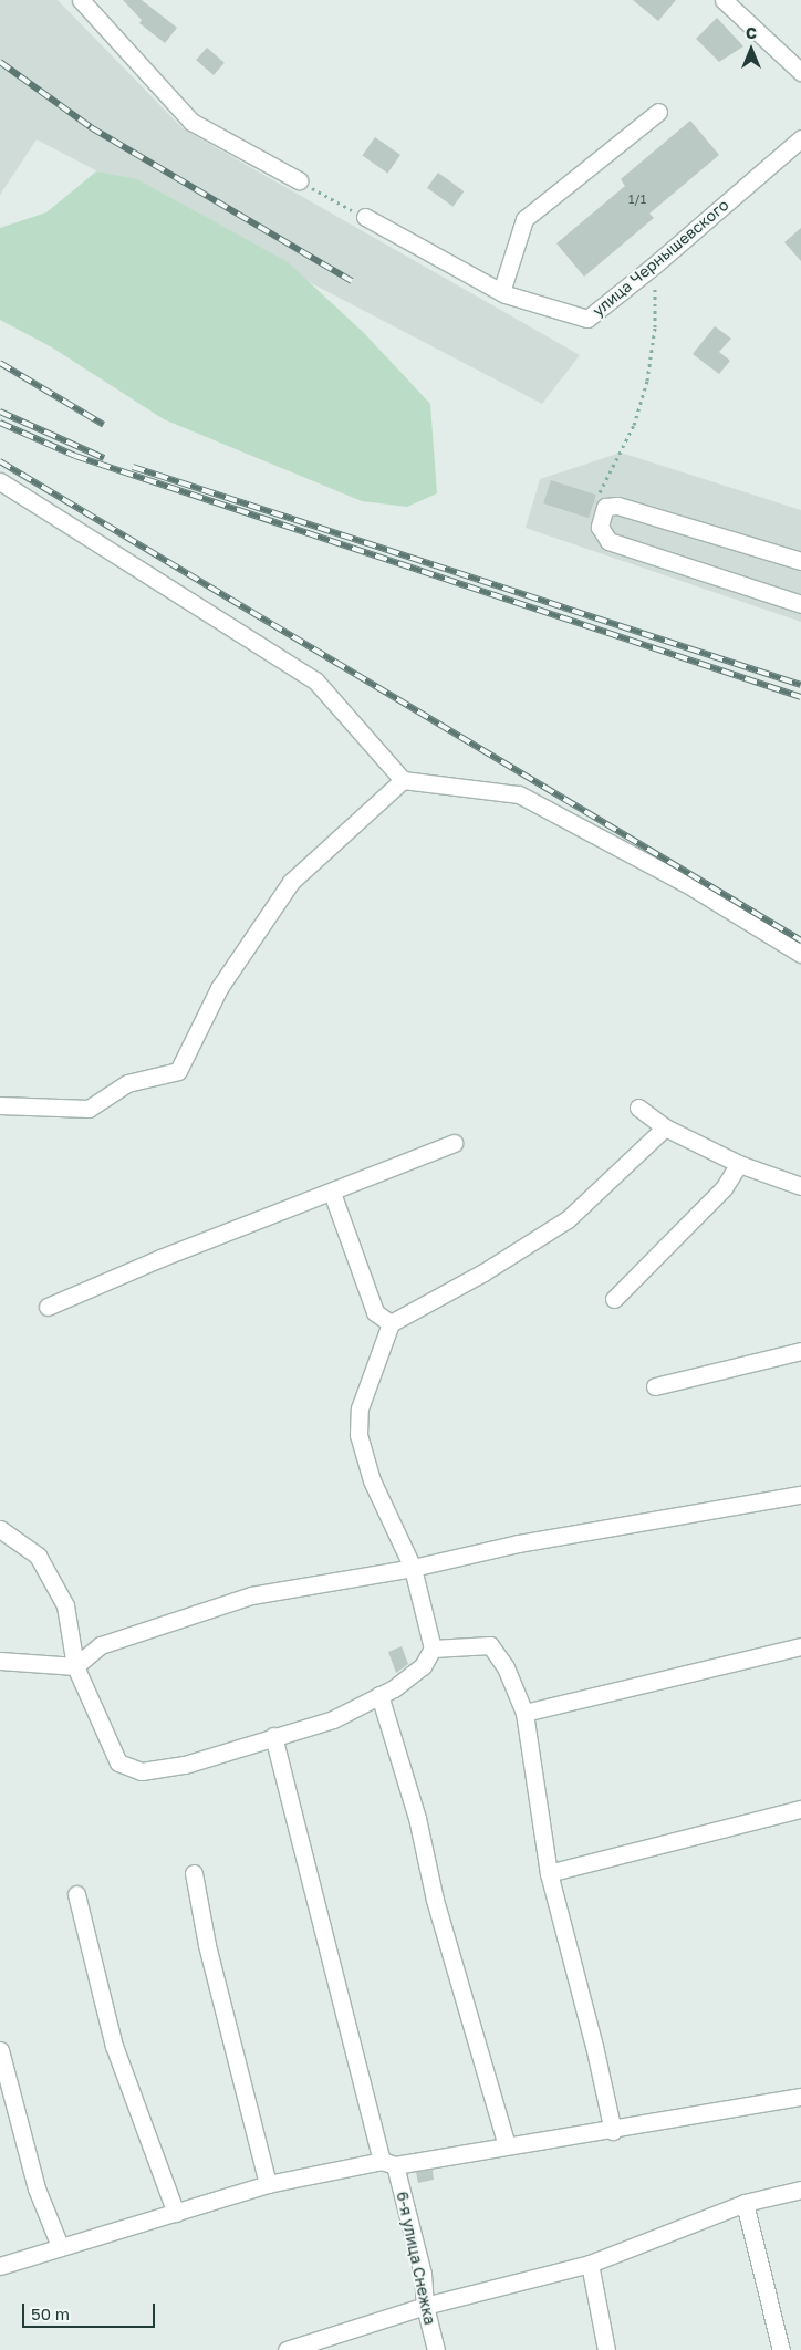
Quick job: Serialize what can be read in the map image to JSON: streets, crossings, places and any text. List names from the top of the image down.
{
  "streets": {
    "street": ["улица Чернышевского", "6-я улица Снежка"]
  },
  "house_numbers": ["1/1"],
  "scale_bar": "50 m",
  "north": "top"
}
